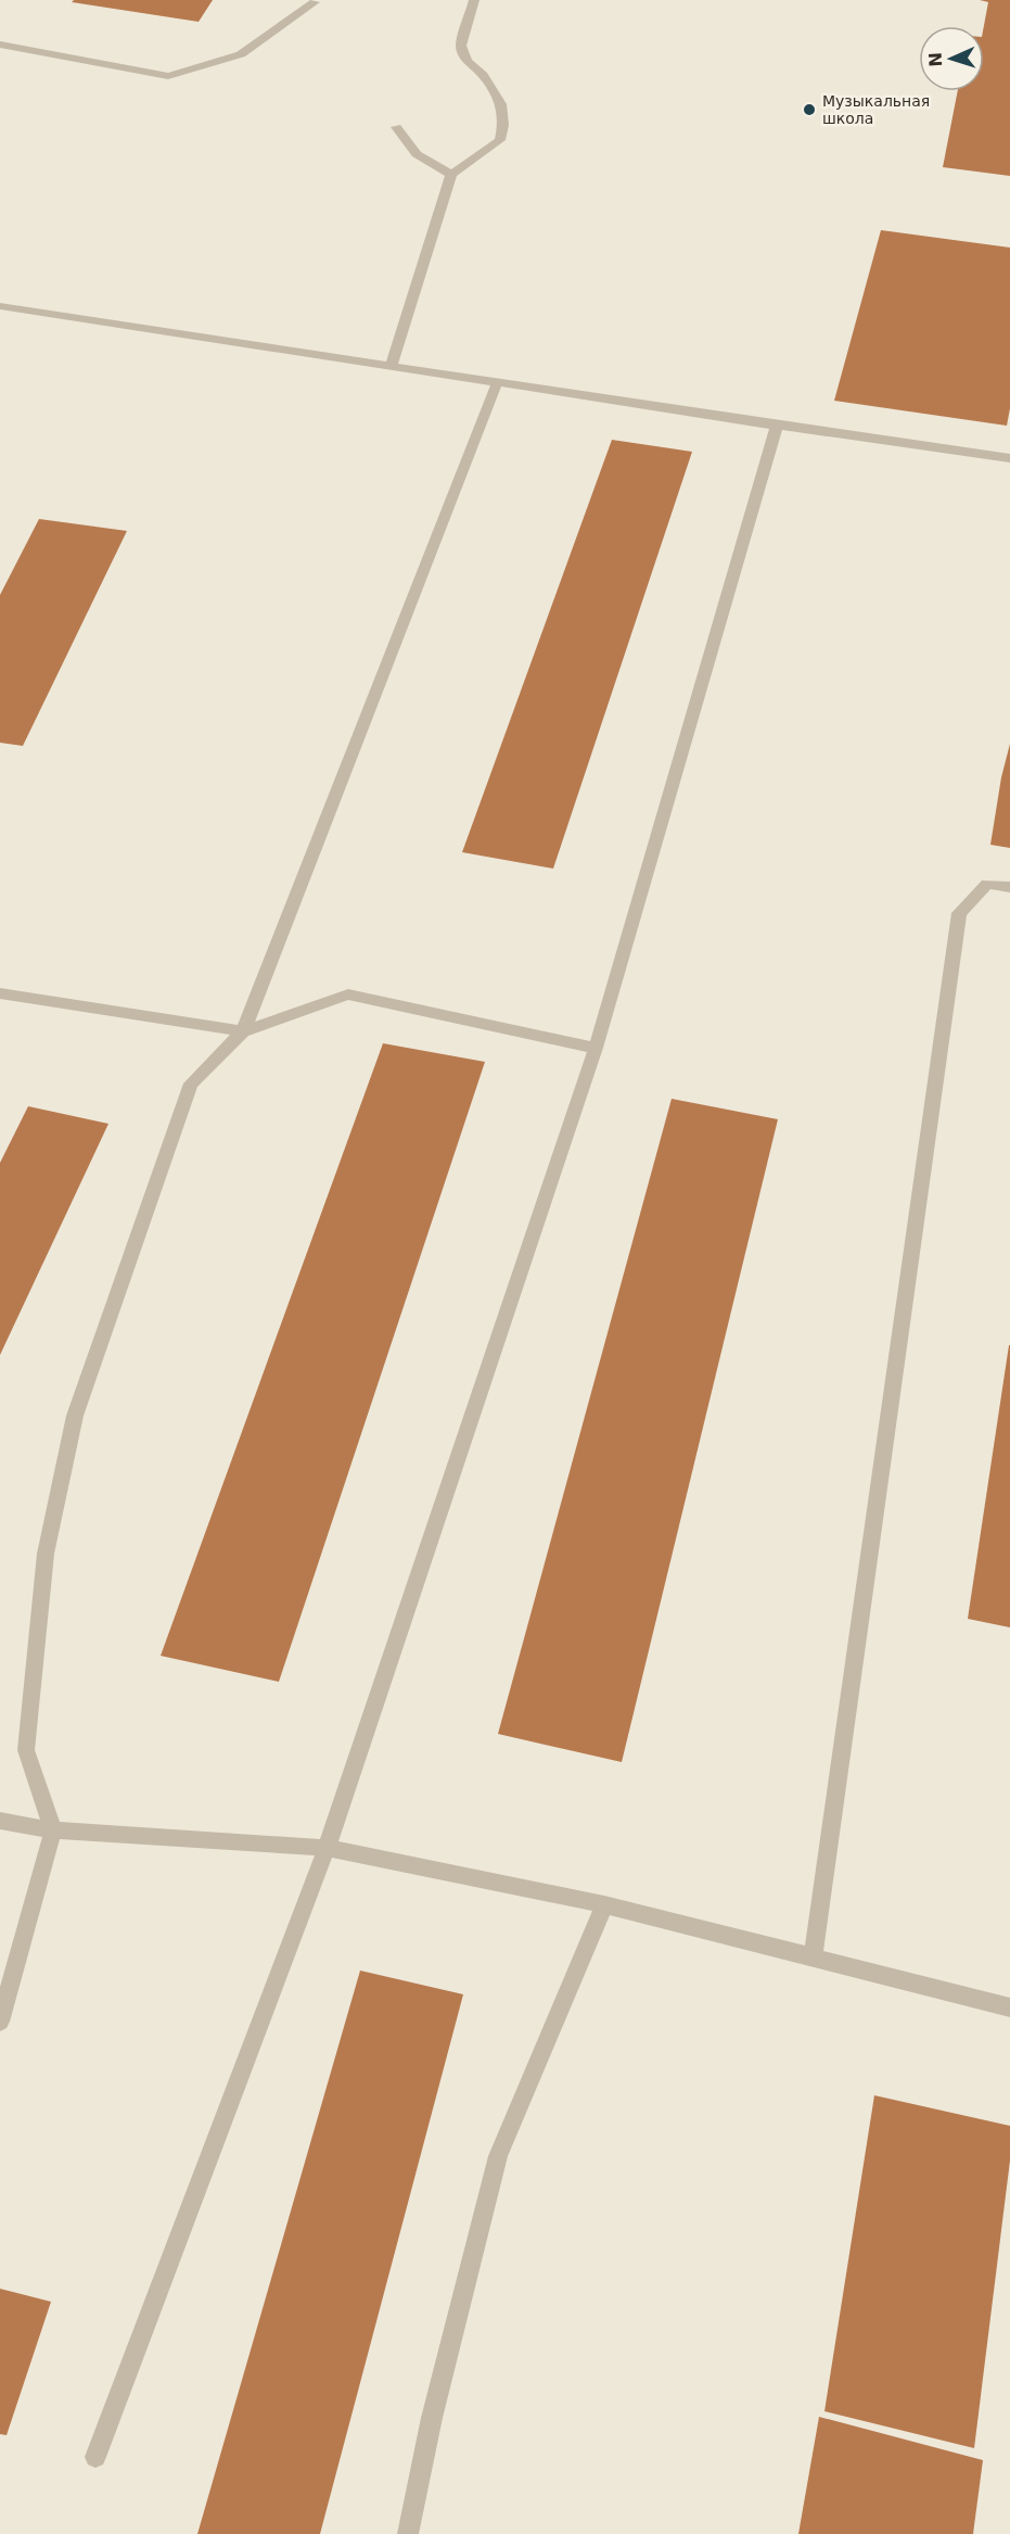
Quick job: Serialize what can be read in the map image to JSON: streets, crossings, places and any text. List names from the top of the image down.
{
  "places": ["Музыкальная школа"],
  "north": "left"
}
